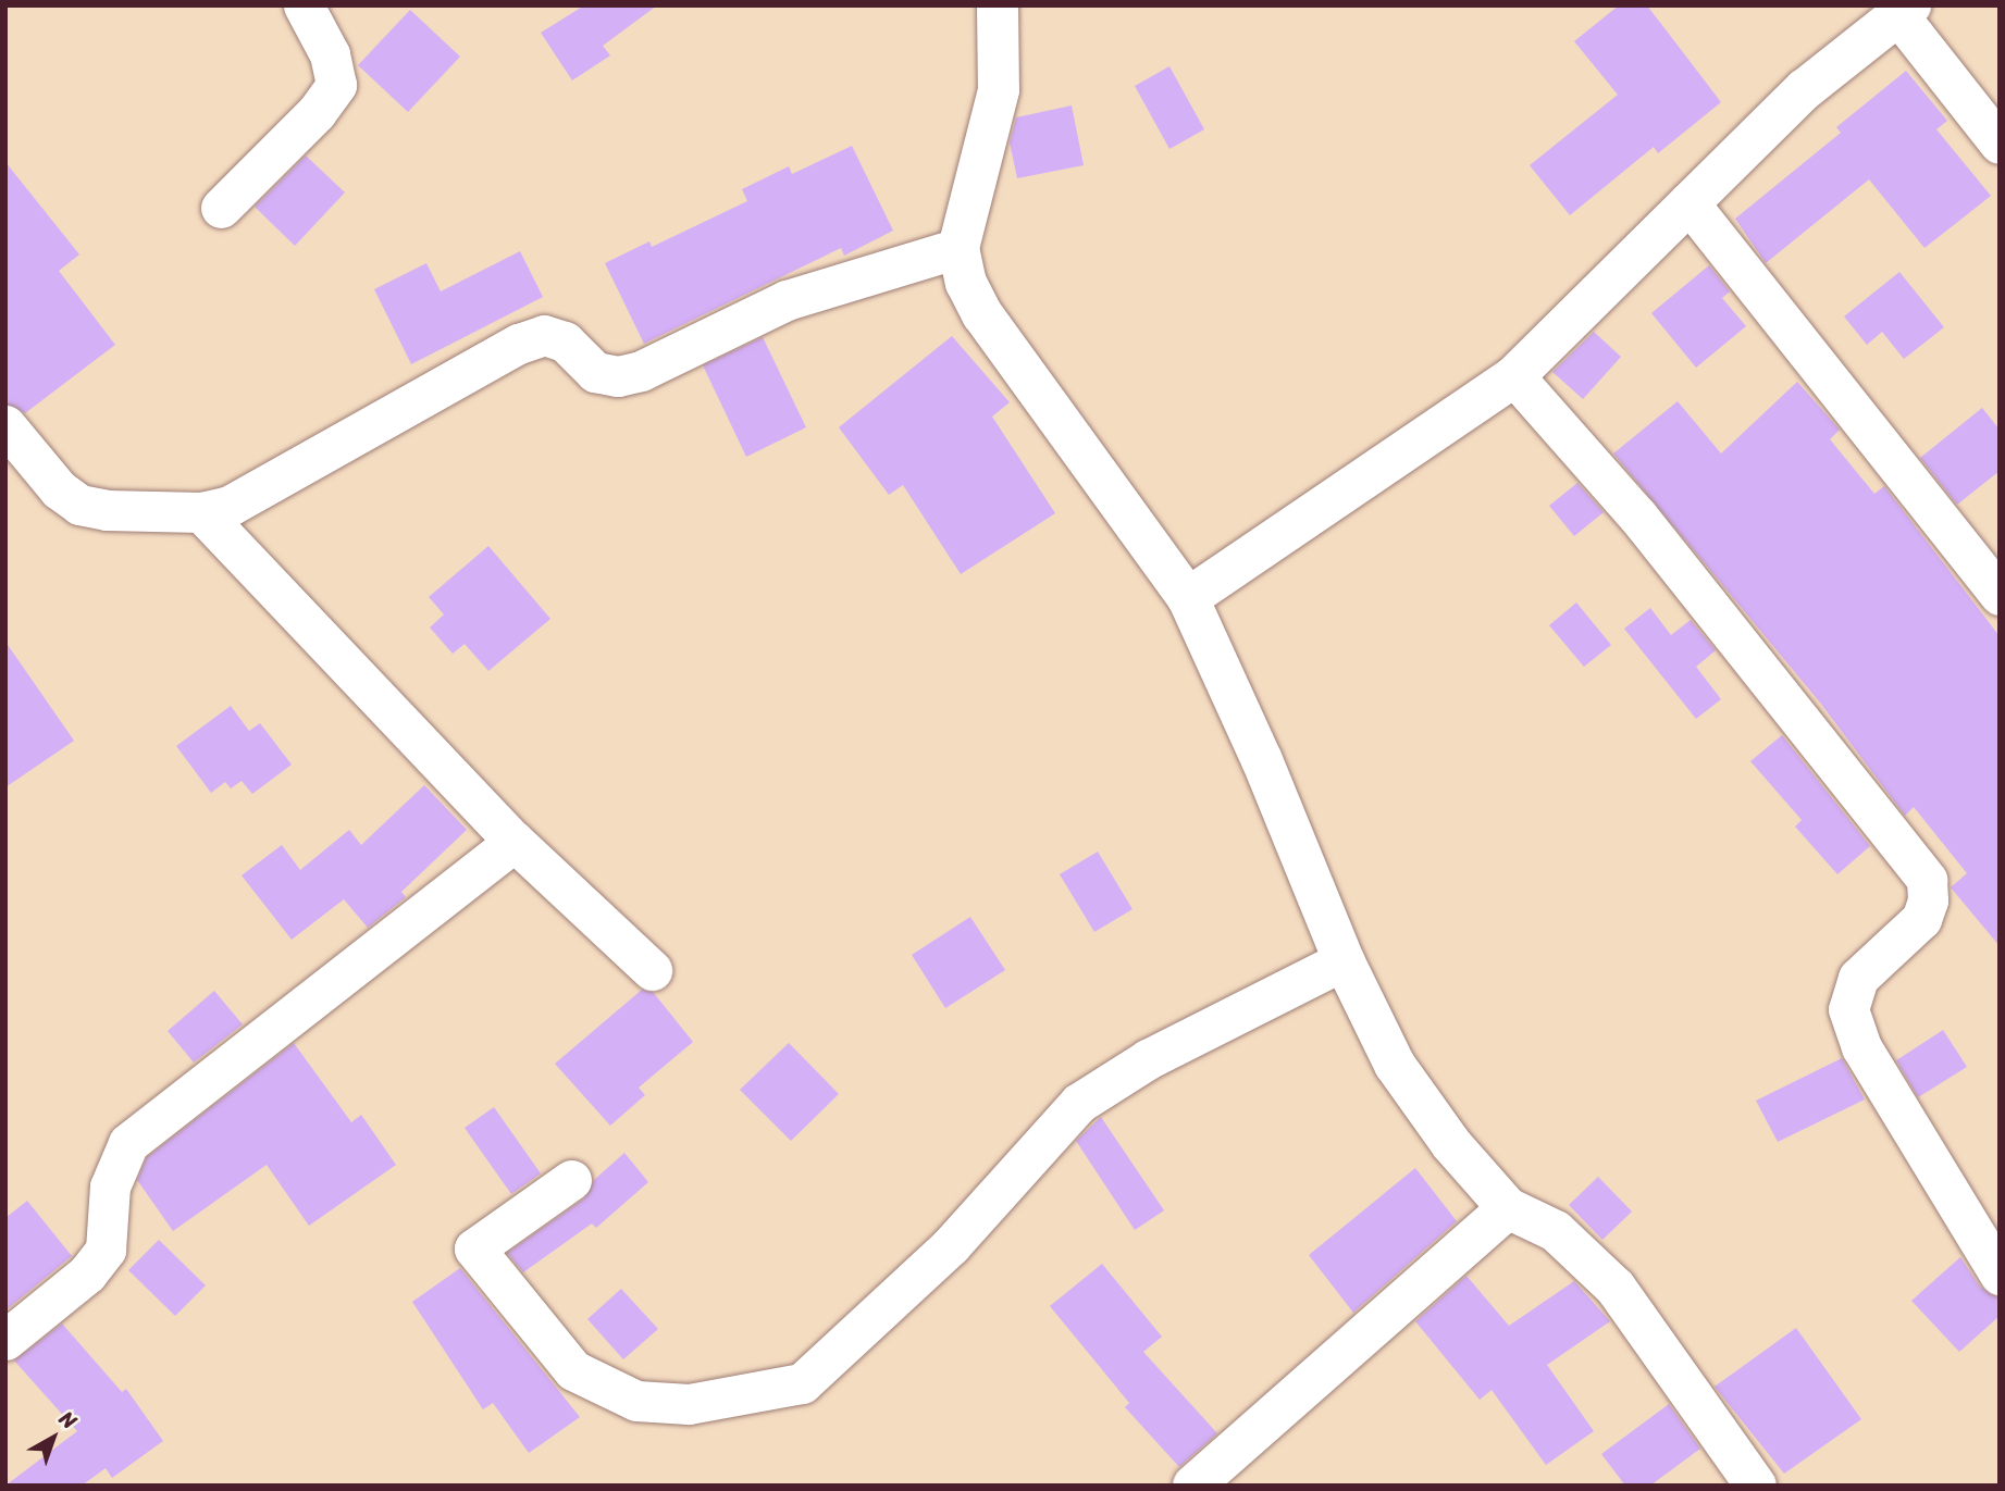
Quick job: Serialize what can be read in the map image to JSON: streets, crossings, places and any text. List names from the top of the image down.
{
  "north": "top right"
}
